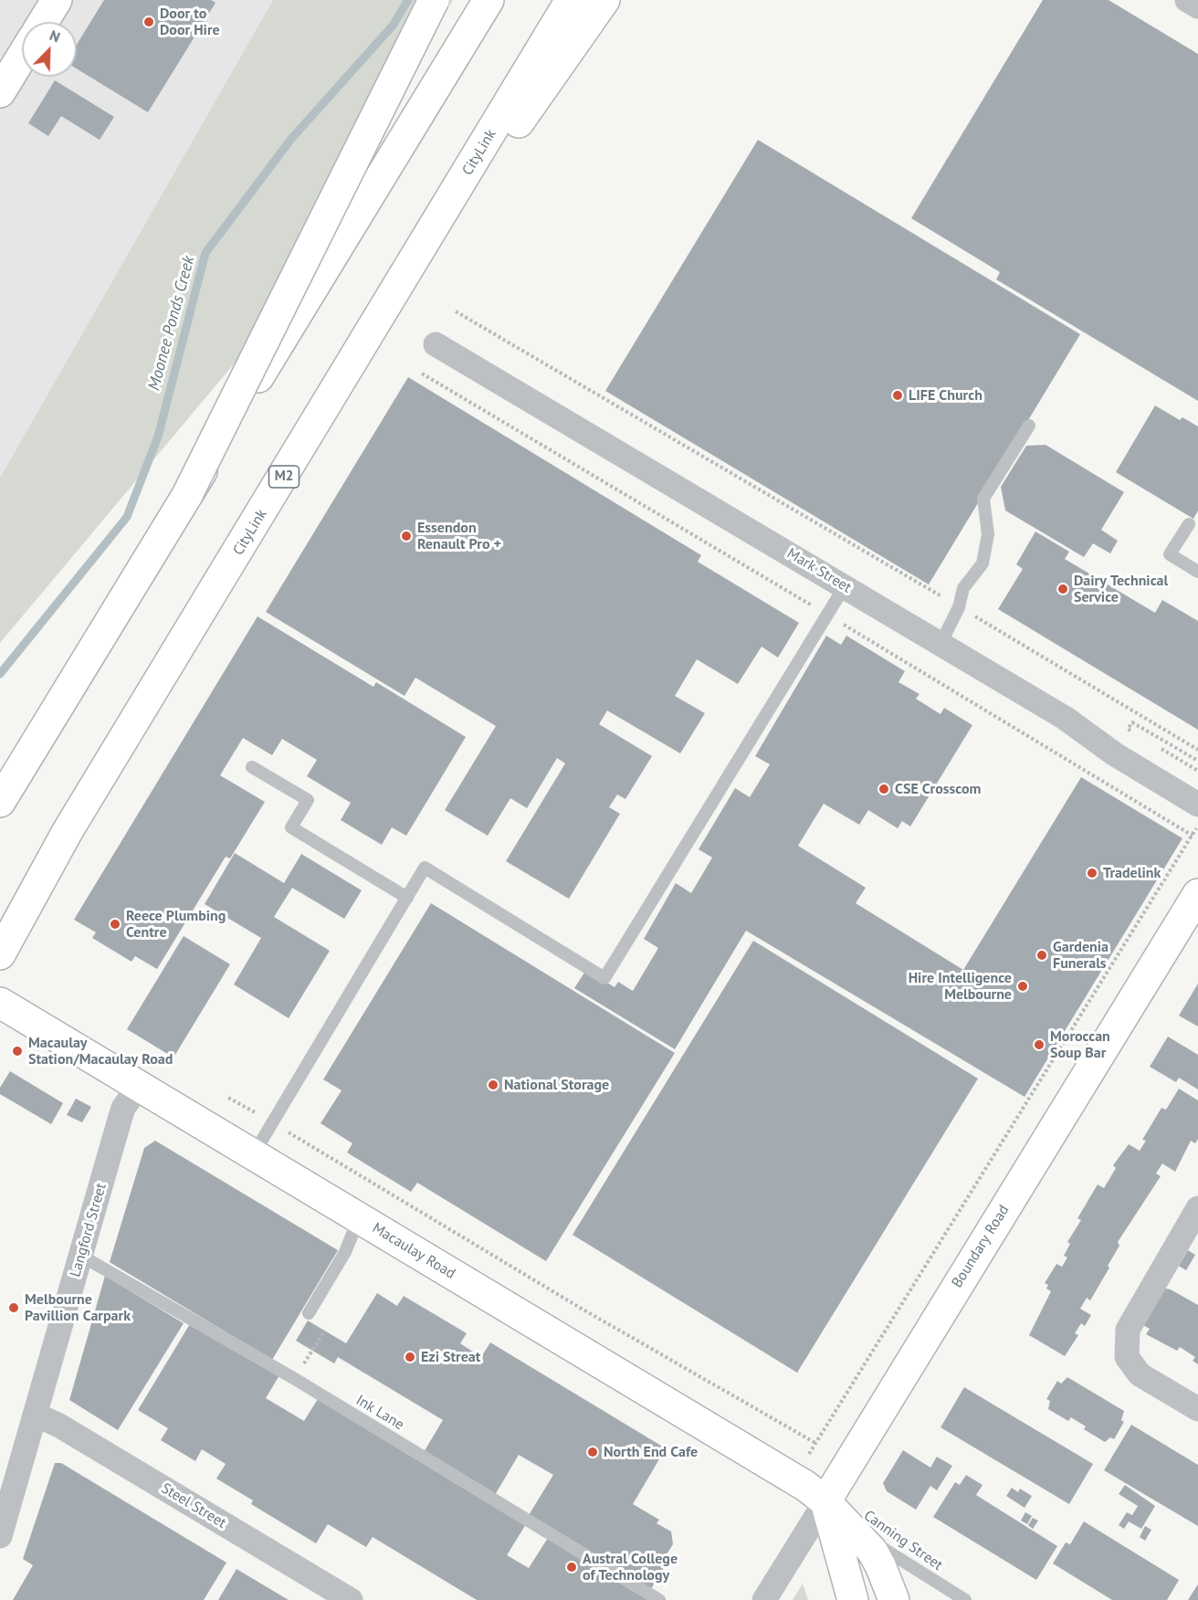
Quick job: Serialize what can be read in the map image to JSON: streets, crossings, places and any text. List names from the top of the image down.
{
  "streets": {
    "main road": [
      "CityLink",
      "M2",
      "Boundary Road",
      "Macaulay Road"
    ],
    "street": ["Mark Street", "Langford Street", "Steel Street"],
    "lane": ["Ink Lane", "Canning Street"]
  },
  "crossings": [
    ["Langford Street", "Macaulay Road"],
    ["Langford Street", "Ink Lane"],
    ["Langford Street", "Steel Street"],
    ["Boundary Road", "Macaulay Road"],
    ["Boundary Road", "Canning Street"],
    ["Macaulay Road", "Canning Street"]
  ],
  "water": ["Moonee Ponds Creek"],
  "places": [
    "Door to Door Hire",
    "LIFE Church",
    "Essendon Renault Pro +",
    "Dairy Technical Service",
    "CSE Crosscom",
    "Tradelink",
    "Reece Plumbing Centre",
    "Gardenia Funerals",
    "Hire Intelligence Melbourne",
    "Moroccan Soup Bar",
    "Macaulay Station/Macaulay Road",
    "National Storage",
    "Melbourne Pavillion Carpark",
    "Ezi Streat",
    "North End Cafe",
    "Austral College of Technology"
  ],
  "north": "top right"
}
